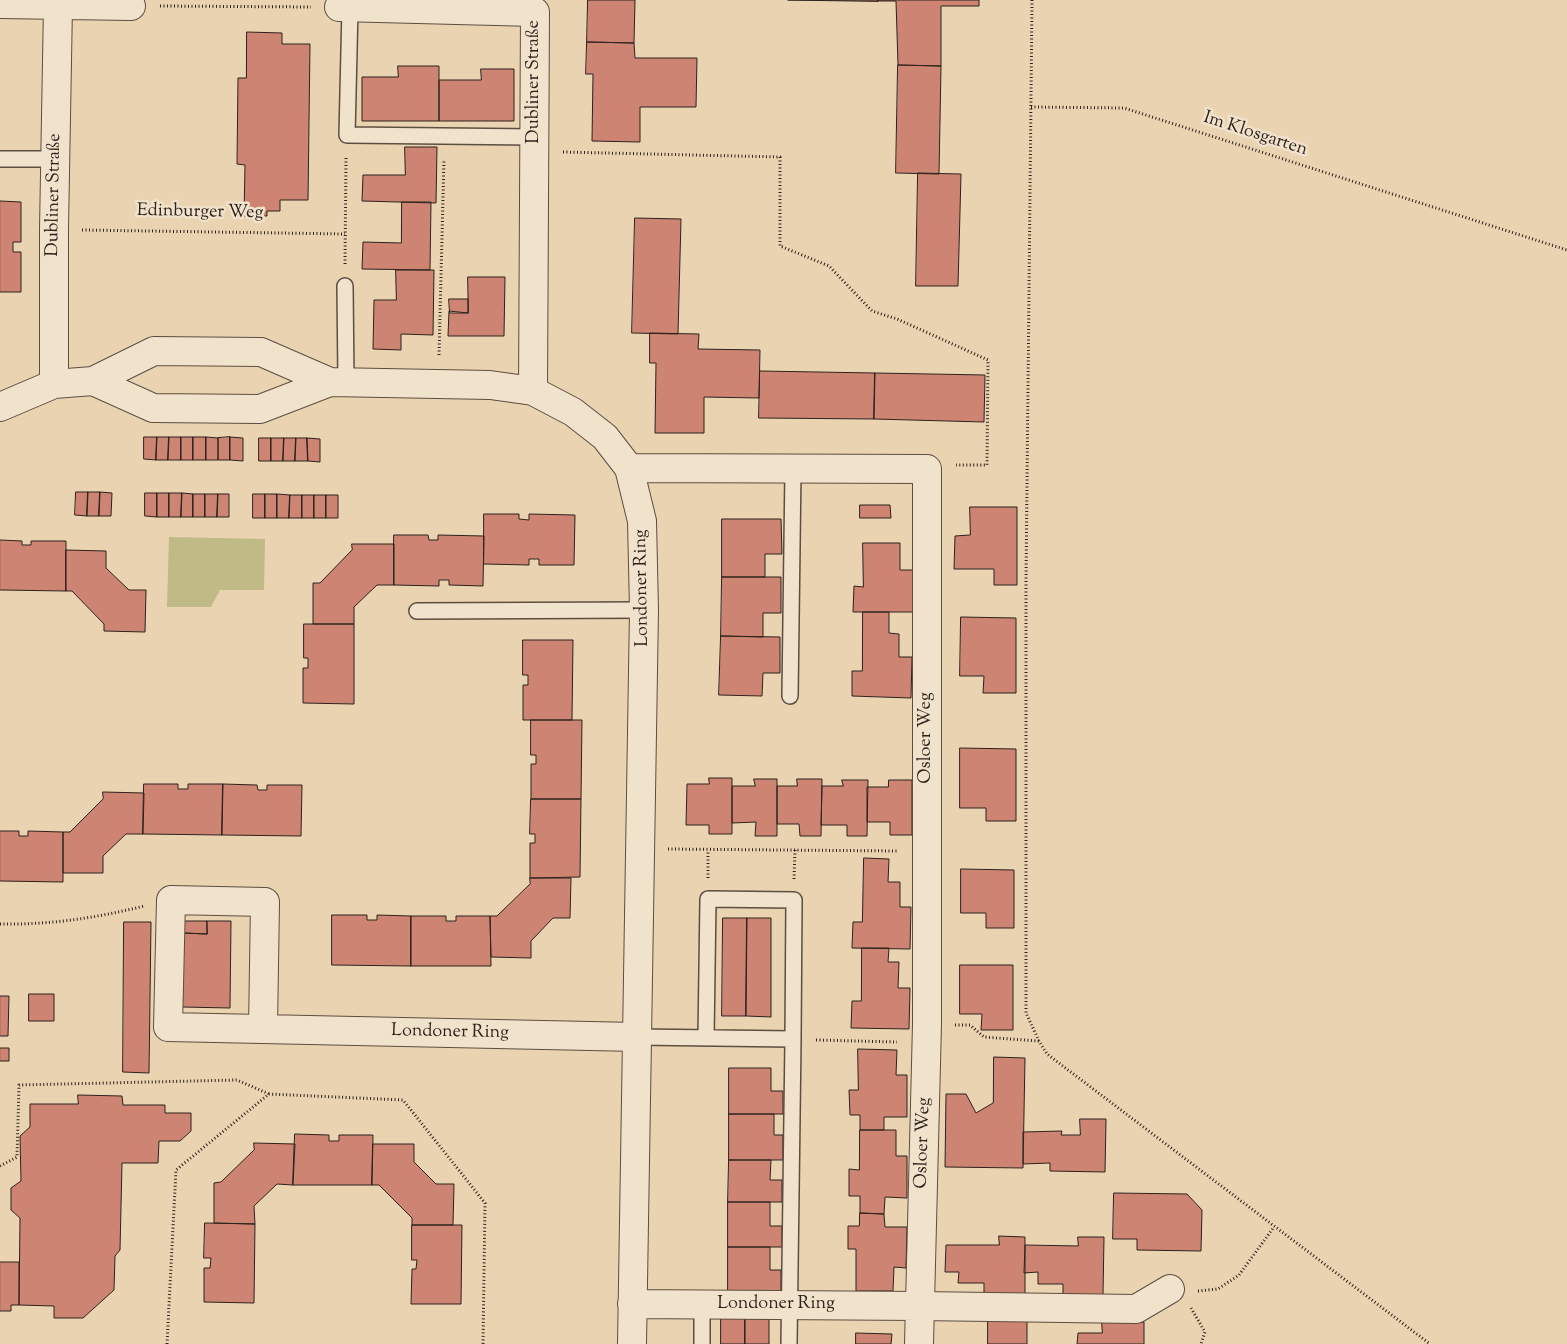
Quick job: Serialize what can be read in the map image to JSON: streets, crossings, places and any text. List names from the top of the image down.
{
  "streets": {
    "street": ["Dubliner Straße", "Londoner Ring", "Osloer Weg"],
    "path": ["Im Klosgarten", "Edinburger Weg"]
  },
  "crossings": [
    ["Dubliner Straße", "Edinburger Weg"],
    ["Dubliner Straße", "Londoner Ring"],
    ["Londoner Ring", "Osloer Weg"]
  ]
}
